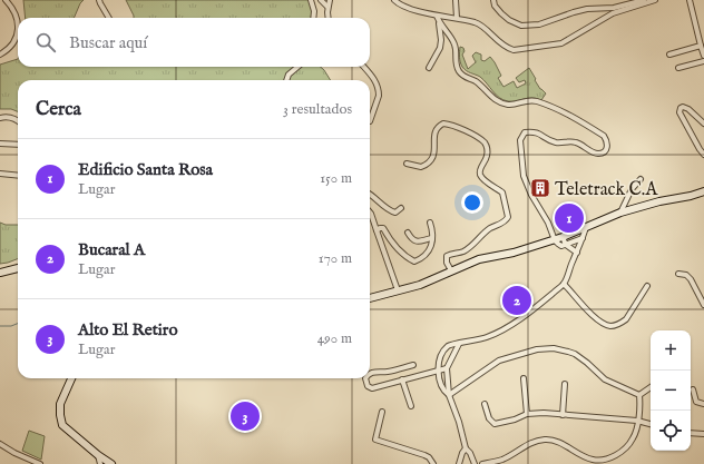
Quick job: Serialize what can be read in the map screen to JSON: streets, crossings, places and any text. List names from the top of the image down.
{
  "places": {
    "building": ["Teletrack C.A"]
  },
  "page": {
    "search": "Buscar aquí",
    "heading": ["Cerca", "3 resultados"],
    "list": [
      {
        "mark": "1",
        "name": "Edificio Santa Rosa",
        "note": "Lugar",
        "value": "150 m"
      },
      {
        "mark": "2",
        "name": "Bucaral A",
        "note": "Lugar",
        "value": "170 m"
      },
      {
        "mark": "3",
        "name": "Alto El Retiro",
        "note": "Lugar",
        "value": "490 m"
      }
    ],
    "pins": ["1", "2", "3"],
    "map_buttons": ["+", "−"]
  }
}
